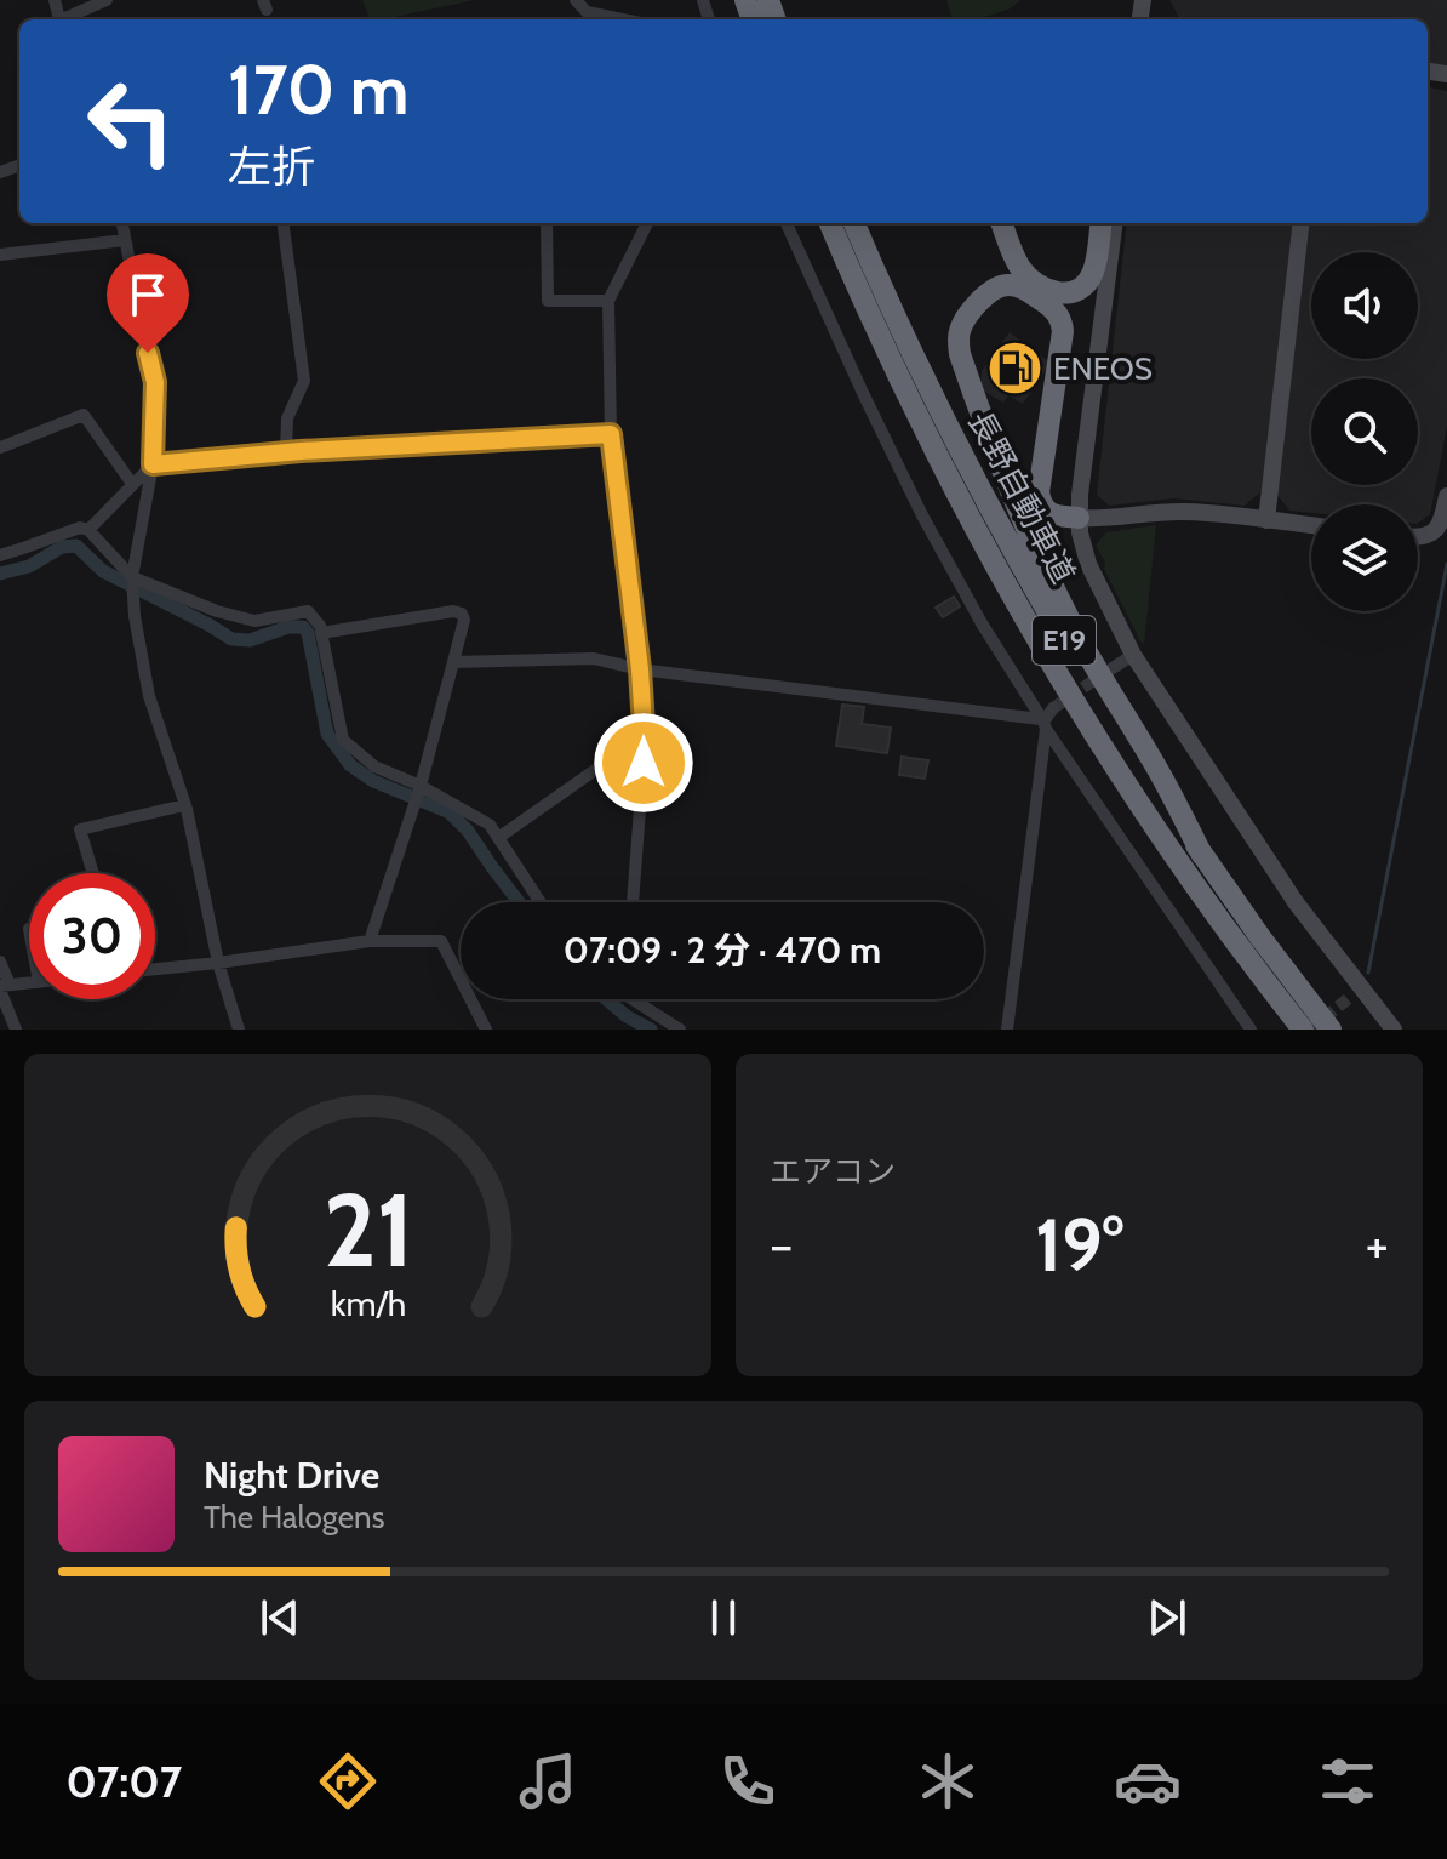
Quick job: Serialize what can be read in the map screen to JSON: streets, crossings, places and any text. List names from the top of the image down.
{
  "streets": {
    "highway": ["長野自動車道", "E19"]
  },
  "places": {
    "fuel station": ["ENEOS"]
  },
  "page": {
    "turn": ["170 m", "左折"],
    "limit": "30",
    "trip": "07:09 · 2 分 · 470 m",
    "tile": "エアコン",
    "heat": ["−", "19°", "+"],
    "song": ["Night Drive", "The Halogens"],
    "tabs": "07:07",
    "gauge": ["21", "km/h"]
  }
}
